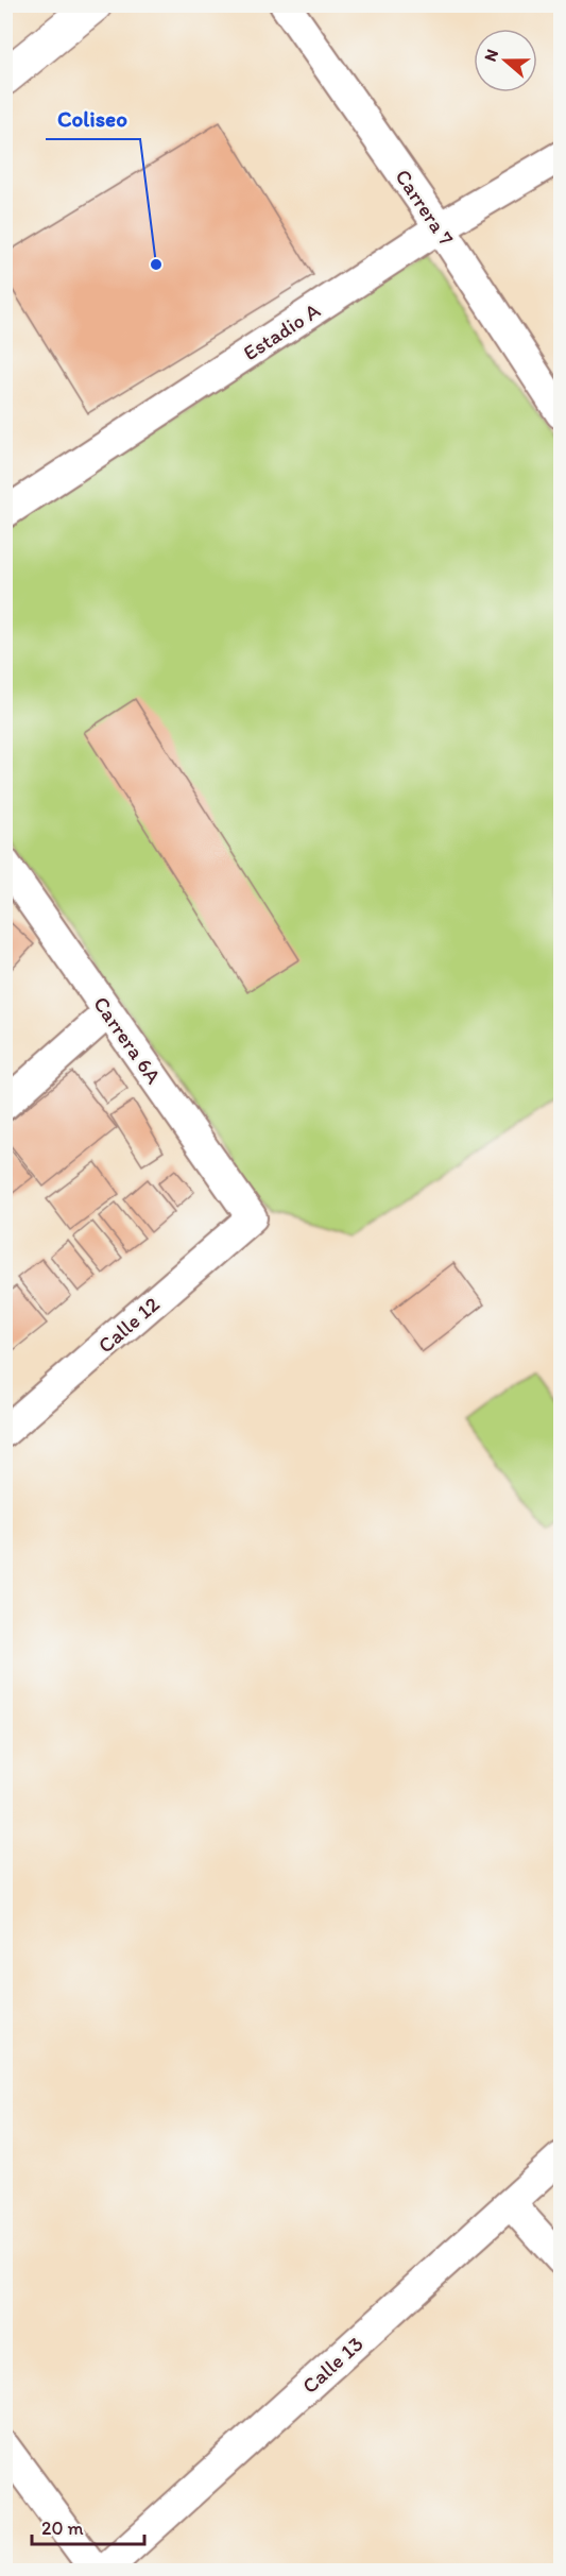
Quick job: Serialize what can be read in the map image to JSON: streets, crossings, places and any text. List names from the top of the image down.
{
  "streets": {
    "street": [
      "Carrera 7",
      "Estadio A",
      "Carrera 6A",
      "Calle 12",
      "Calle 13"
    ]
  },
  "crossings": [
    ["Carrera 7", "Estadio A"],
    ["Carrera 6A", "Calle 12"]
  ],
  "places": ["Coliseo"],
  "scale_bar": "20 m",
  "north": "left"
}
